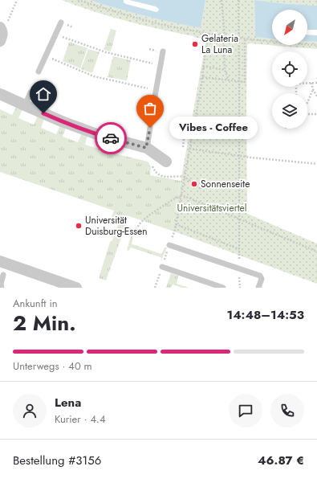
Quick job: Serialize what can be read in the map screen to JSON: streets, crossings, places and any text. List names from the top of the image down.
{
  "parks": ["Universitätsviertel"],
  "places": [
    "Gelateria La Luna",
    "Vibes - Coffee",
    "Sonnenseite",
    "Universität Duisburg-Essen"
  ],
  "north": "bottom left",
  "page": {
    "bubble": "Vibes - Coffee",
    "heading": ["2 Min.", "Ankunft in", "14:48–14:53"],
    "panel": [
      "Lena",
      "Kurier · 4.4",
      "Bestellung #3156",
      "46.87 €"
    ],
    "bar": "Unterwegs · 40 m"
  }
}
